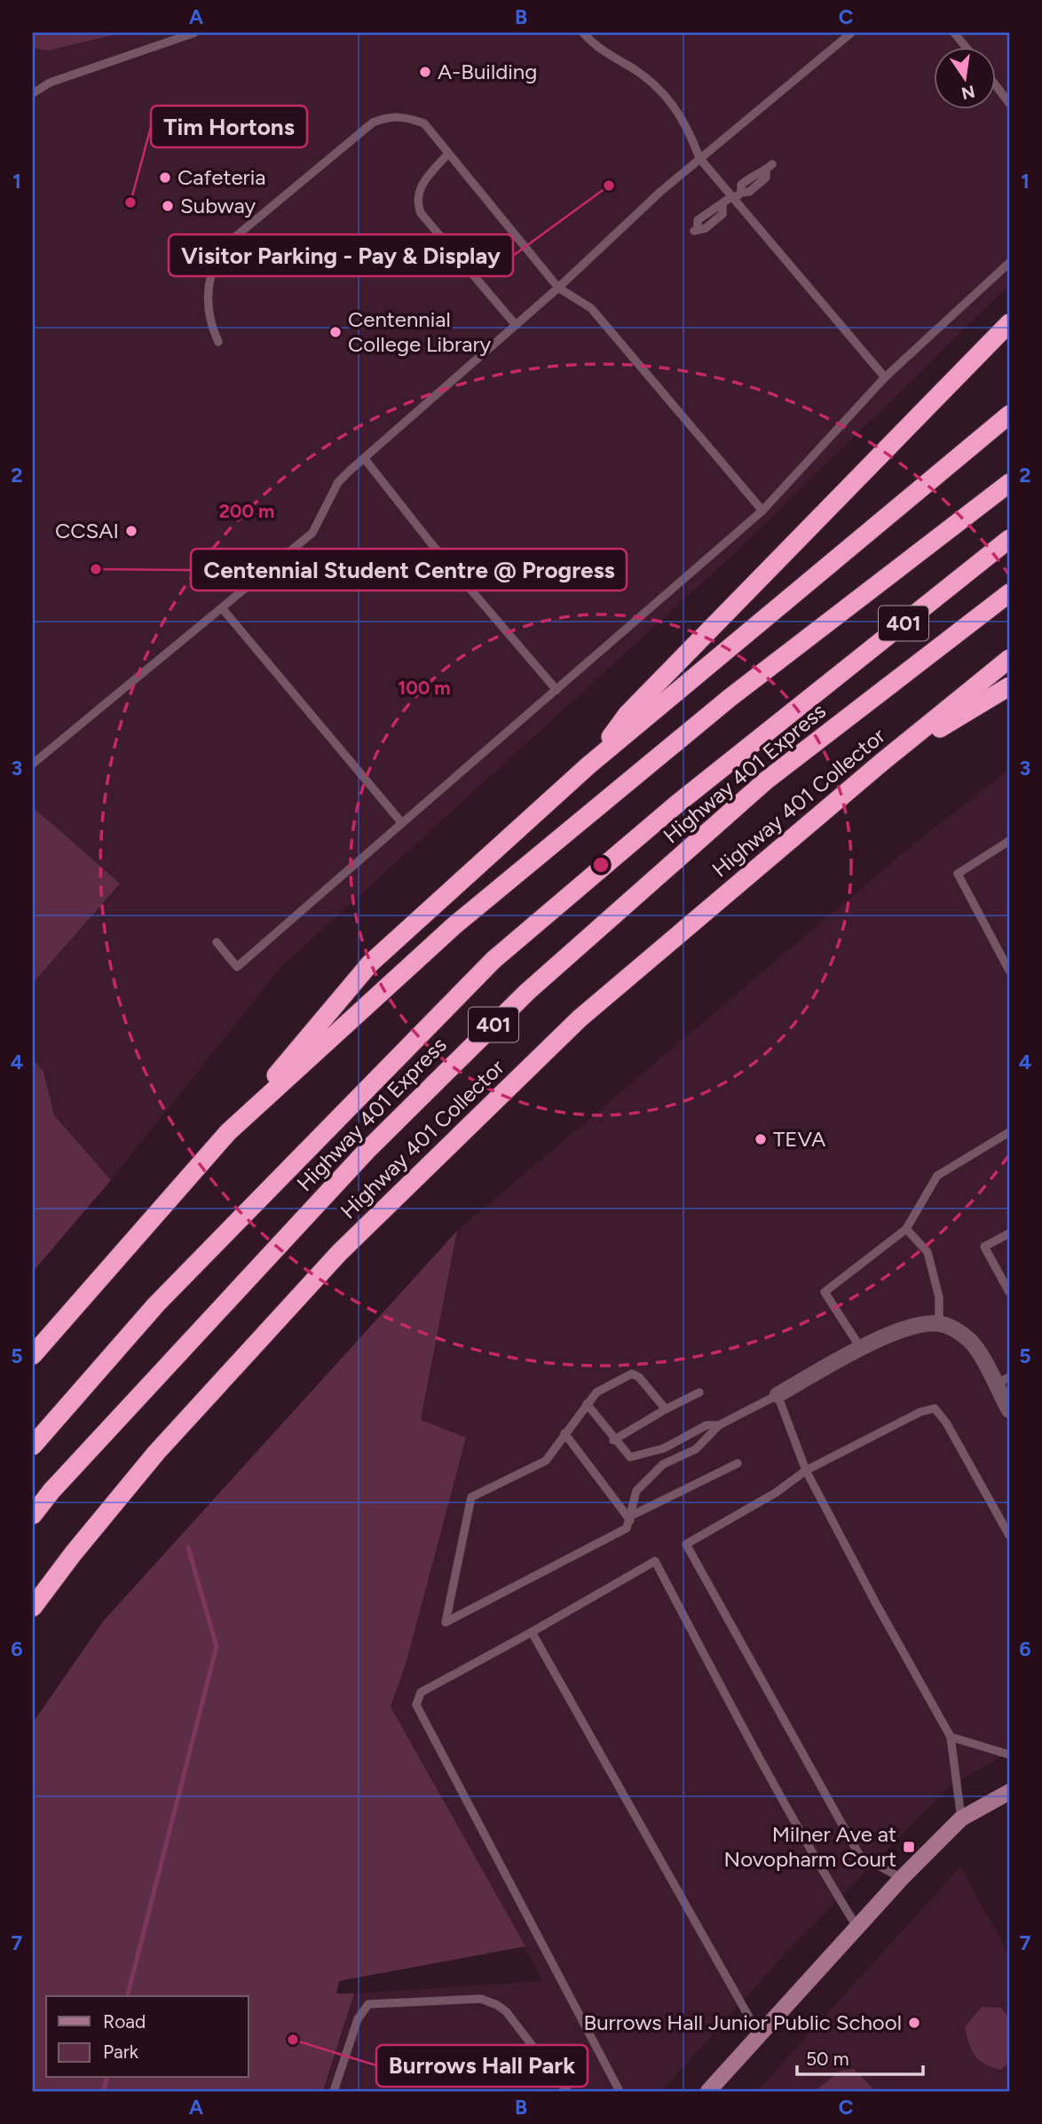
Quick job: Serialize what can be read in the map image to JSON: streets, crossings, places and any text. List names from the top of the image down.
{
  "streets": {
    "highway": ["401", "Highway 401 Express", "Highway 401 Collector"]
  },
  "places": {
    "other": [
      "A-Building",
      "Cafeteria",
      "Visitor Parking - Pay & Display",
      "Tim Hortons",
      "Subway",
      "Centennial College Library",
      "CCSAI",
      "Centennial Student Centre @ Progress",
      "TEVA",
      "Burrows Hall Junior Public School",
      "Burrows Hall Park"
    ],
    "transit": ["Milner Ave at Novopharm Court"]
  },
  "legend": ["Road", "Park"],
  "scale_bar": "50 m",
  "north": "bottom",
  "grid": {
    "columns": ["A", "B", "C"],
    "rows": [
      "1",
      "2",
      "3",
      "4",
      "5",
      "6",
      "7"
    ]
  },
  "rings": ["200 m", "100 m"]
}
